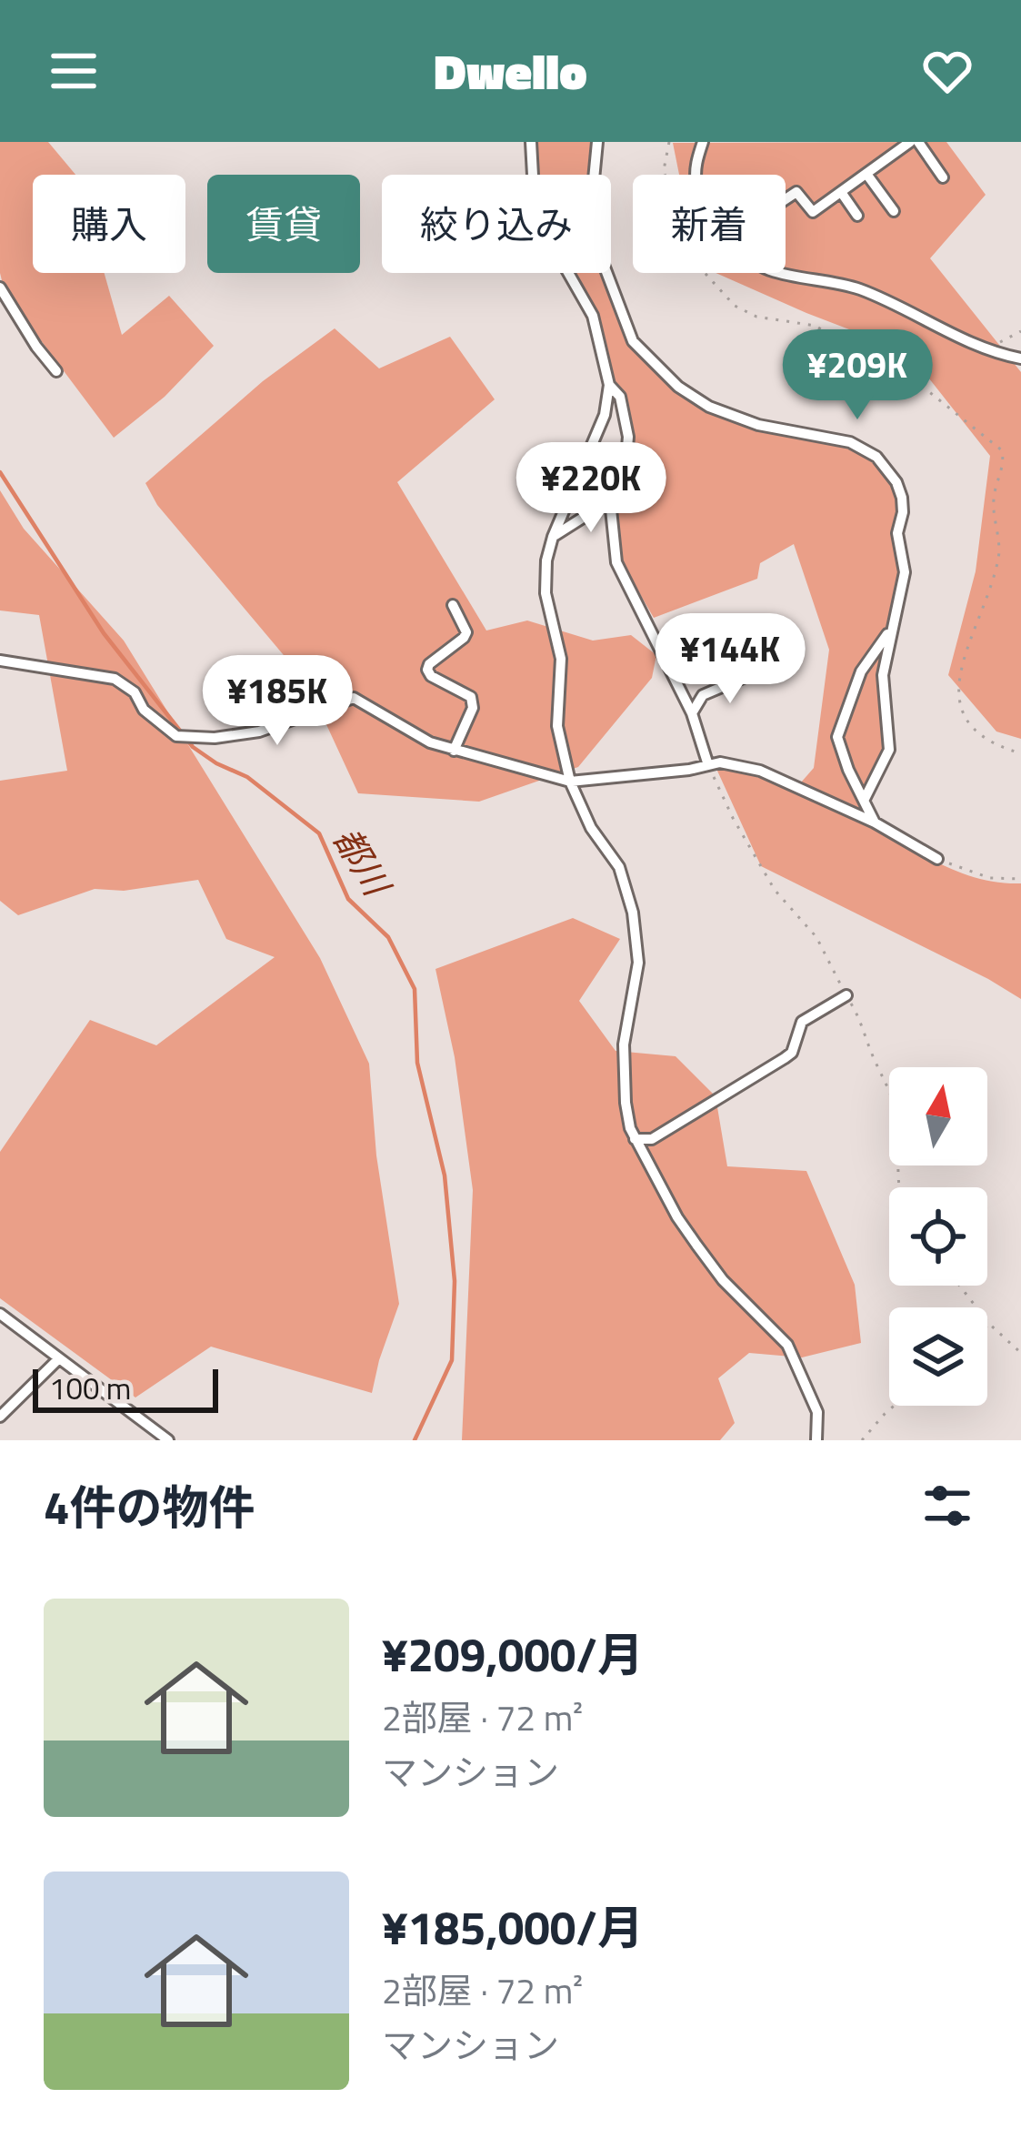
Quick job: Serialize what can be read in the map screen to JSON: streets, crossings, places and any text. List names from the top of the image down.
{
  "water": ["都川"],
  "scale_bar": "100 m",
  "north": "top",
  "page": {
    "header": "Dwello",
    "chip": [
      "購入",
      "賃貸",
      "絞り込み",
      "新着"
    ],
    "price": [
      "¥209K",
      "¥220K",
      "¥144K",
      "¥185K"
    ],
    "scale": "100 m",
    "heading": "4件の物件",
    "list": [
      {
        "name": "¥209,000/月",
        "note": "2部屋 · 72 m² · マンション"
      },
      {
        "name": "¥185,000/月",
        "note": "2部屋 · 72 m² · マンション"
      }
    ]
  }
}
